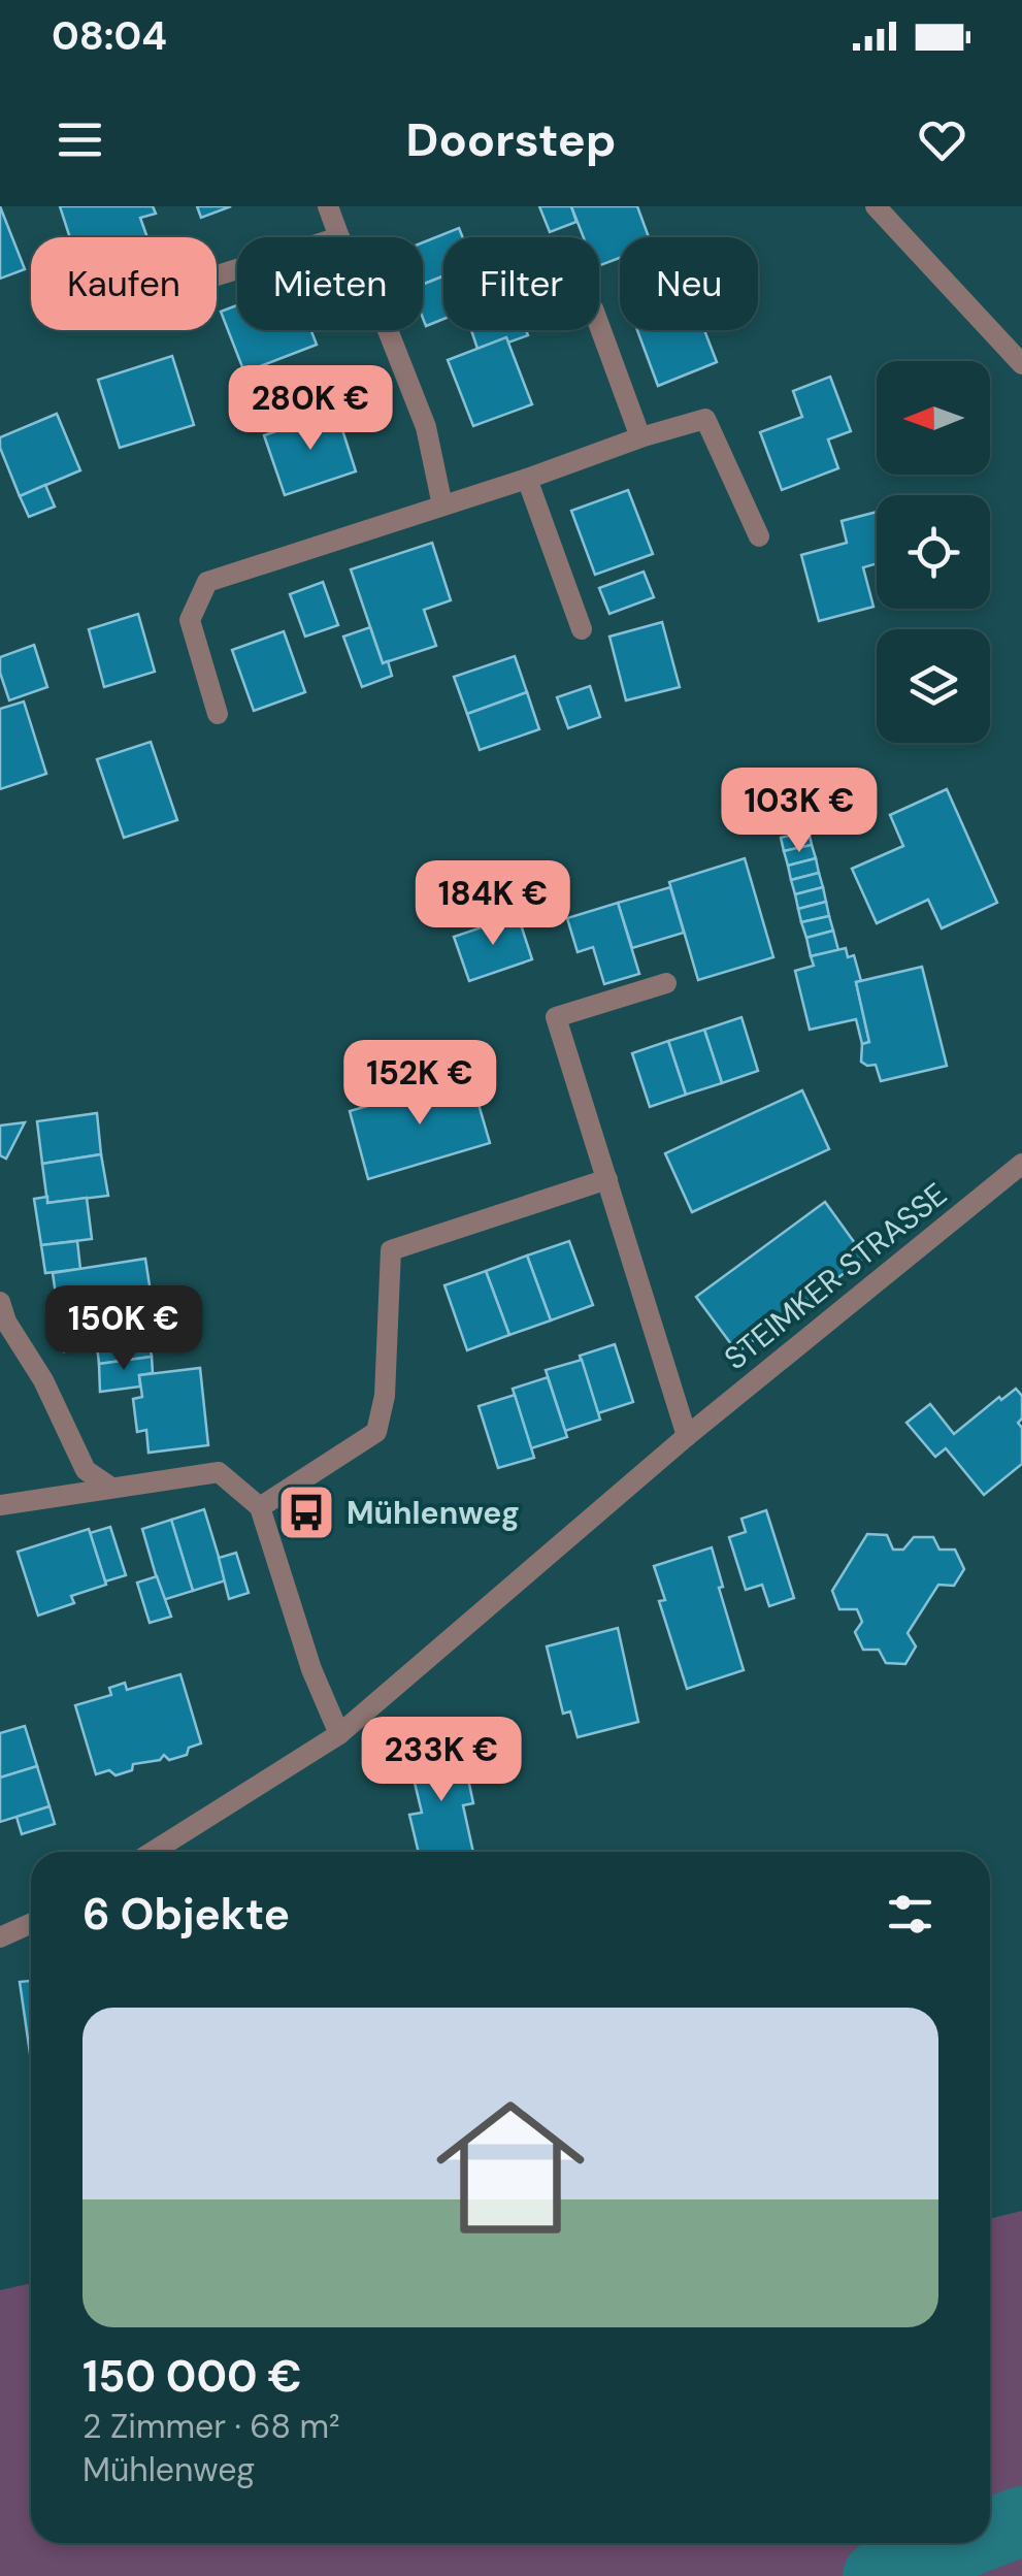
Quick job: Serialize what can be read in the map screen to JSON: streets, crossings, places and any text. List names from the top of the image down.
{
  "streets": {
    "street": ["STEIMKER STRASSE"]
  },
  "places": {
    "bus stop": ["Mühlenweg"]
  },
  "north": "left",
  "page": {
    "status": "08:04",
    "header": "Doorstep",
    "chip": [
      "Kaufen",
      "Mieten",
      "Filter",
      "Neu"
    ],
    "price": [
      "280K €",
      "103K €",
      "184K €",
      "152K €",
      "150K €",
      "233K €"
    ],
    "heading": "6 Objekte",
    "list": [
      {
        "name": "150 000 €",
        "note": "2 Zimmer · 68 m² · Mühlenweg"
      }
    ]
  }
}
